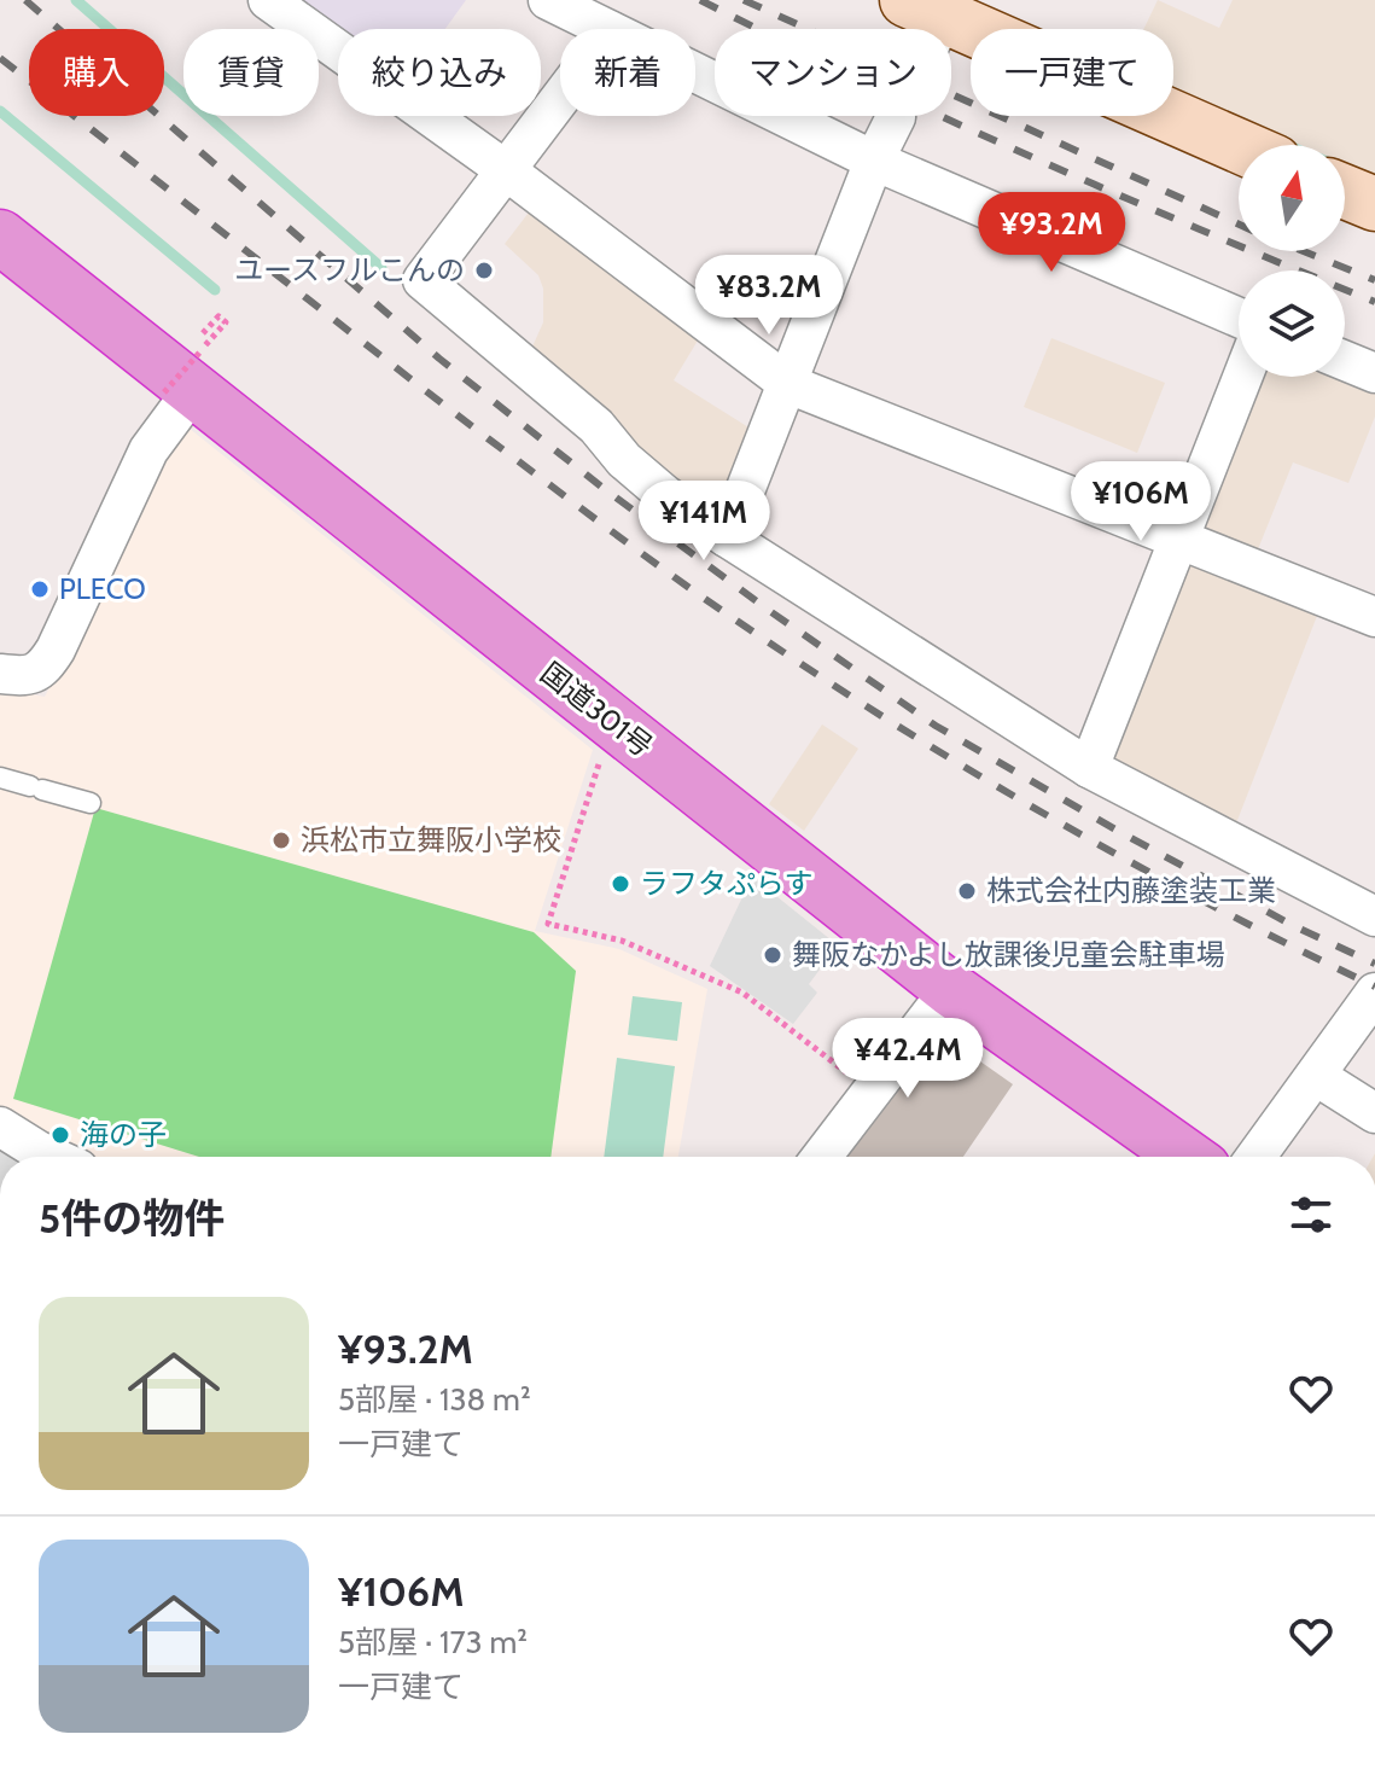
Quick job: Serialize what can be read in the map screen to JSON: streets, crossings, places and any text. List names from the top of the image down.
{
  "streets": {
    "highway": ["国道301号"]
  },
  "places": [
    "ユースフルこんの",
    "PLECO",
    "浜松市立舞阪小学校",
    "ラフタぷらす",
    "株式会社内藤塗装工業",
    "舞阪なかよし放課後児童会駐車場",
    "海の子"
  ],
  "north": "top",
  "page": {
    "chip": [
      "購入",
      "賃貸",
      "絞り込み",
      "新着",
      "マンション",
      "一戸建て"
    ],
    "price": [
      "¥93.2M",
      "¥83.2M",
      "¥106M",
      "¥141M",
      "¥42.4M"
    ],
    "heading": "5件の物件",
    "list": [
      {
        "name": "¥93.2M",
        "note": "5部屋 · 138 m² · 一戸建て"
      },
      {
        "name": "¥106M",
        "note": "5部屋 · 173 m² · 一戸建て"
      }
    ]
  }
}
